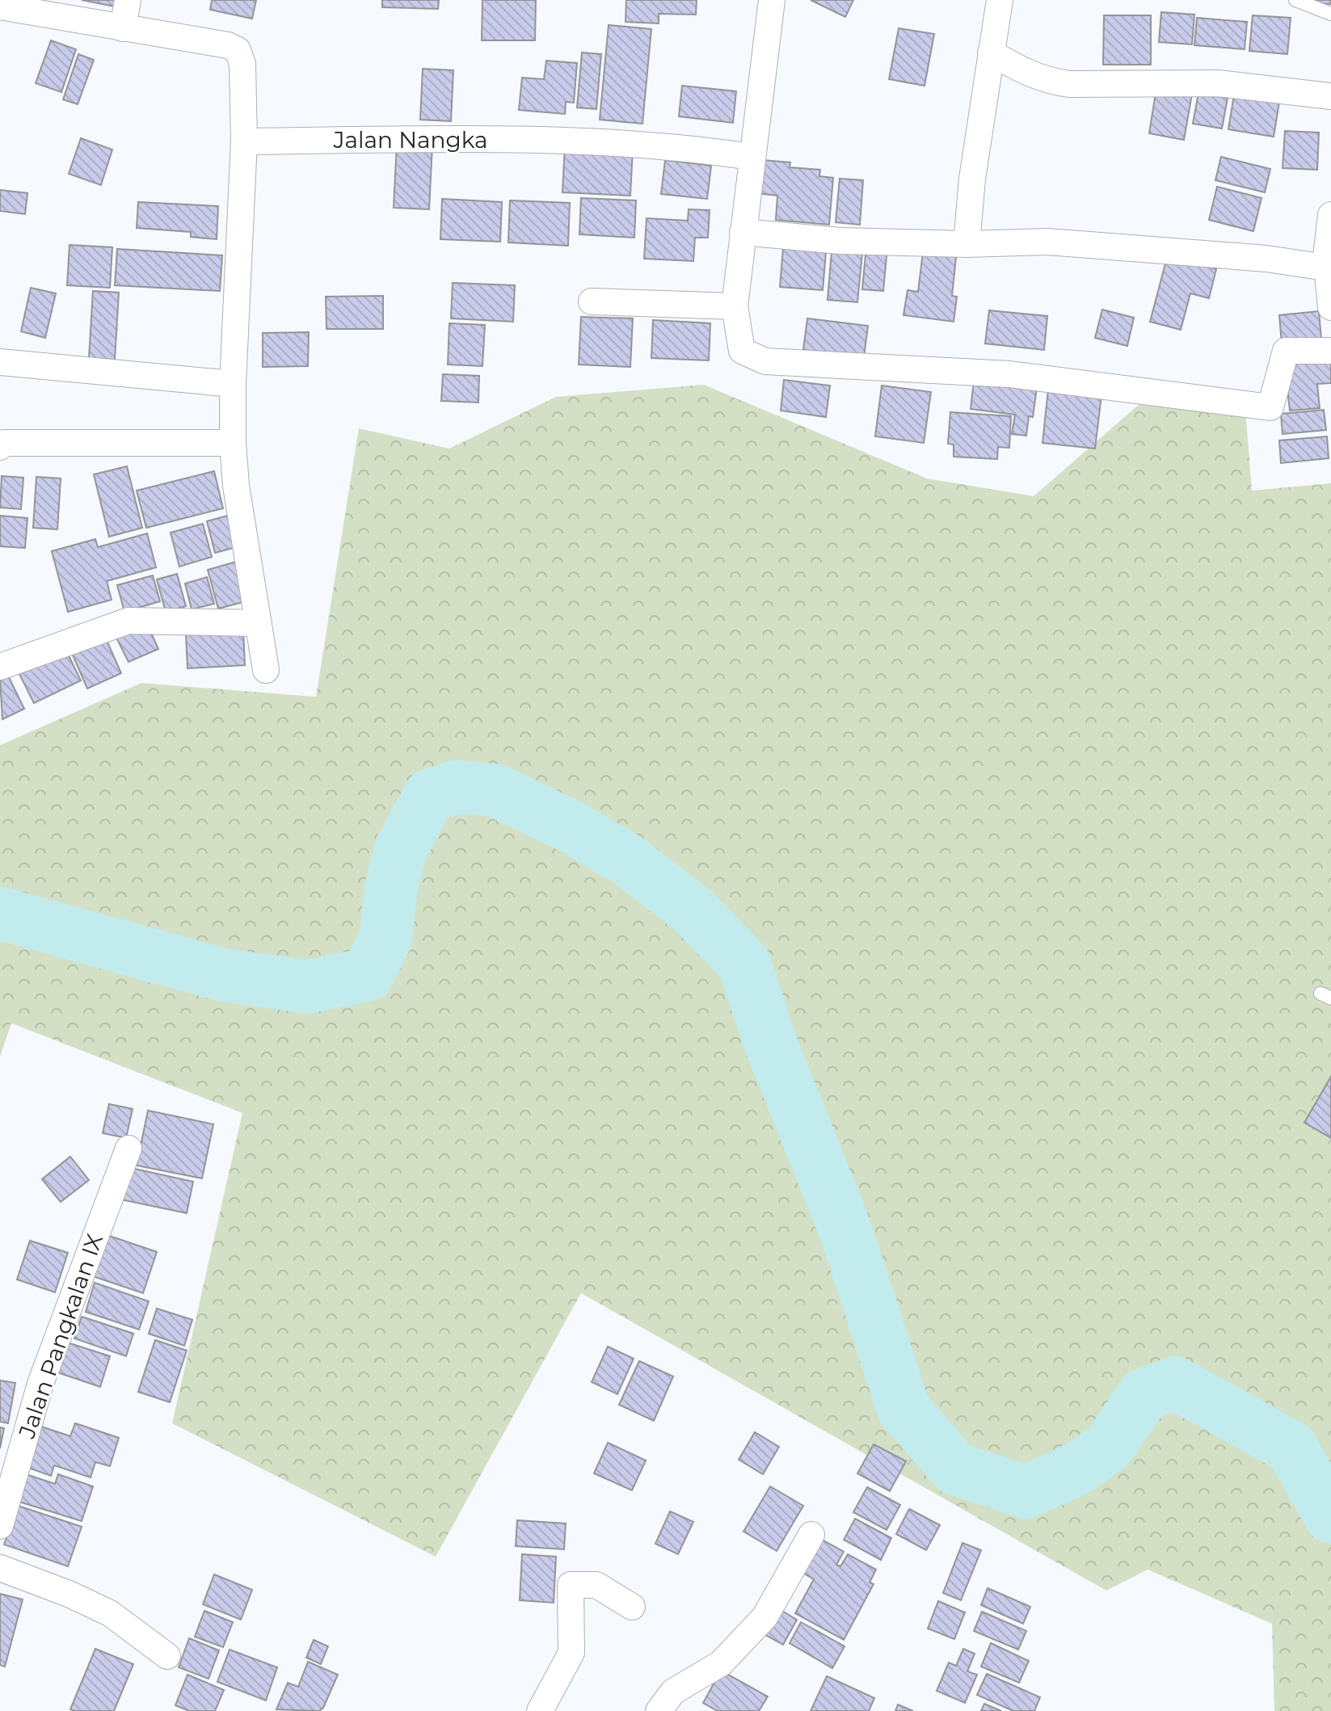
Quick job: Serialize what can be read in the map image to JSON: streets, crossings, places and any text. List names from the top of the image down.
{
  "streets": {
    "street": ["Jalan Nangka", "Jalan Pangkalan IX"]
  }
}
